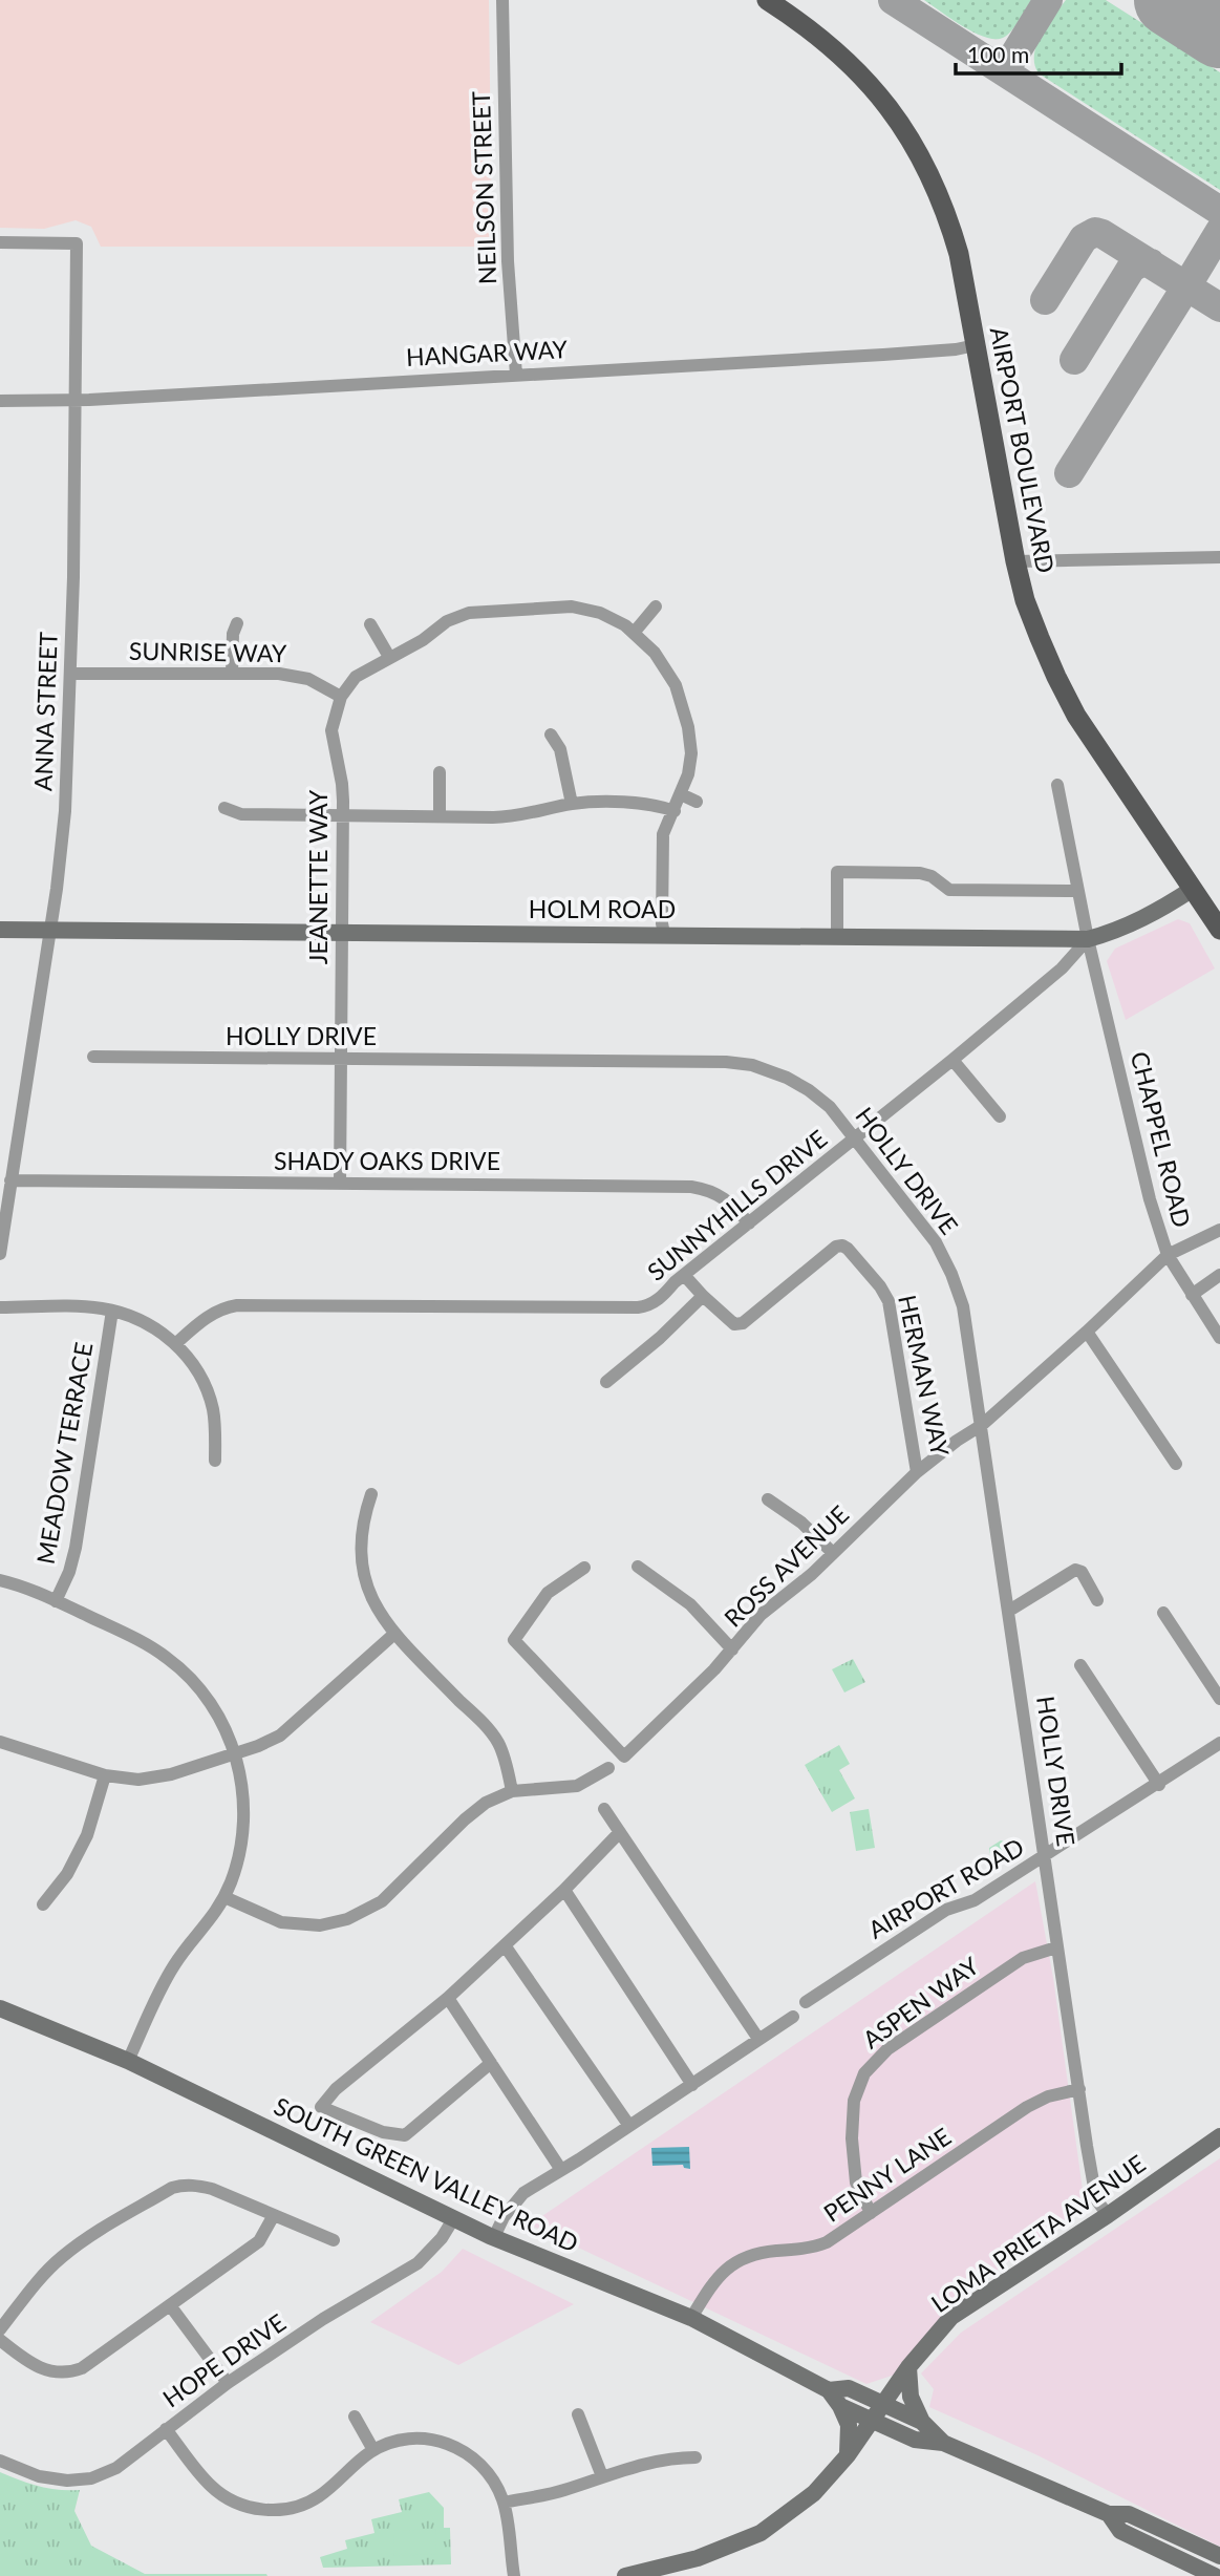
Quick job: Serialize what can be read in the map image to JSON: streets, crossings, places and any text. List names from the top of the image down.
{
  "streets": {
    "main road": ["AIRPORT BOULEVARD"],
    "street": [
      "NEILSON STREET",
      "HANGAR WAY",
      "SUNRISE WAY",
      "ANNA STREET",
      "JEANETTE WAY",
      "HOLM ROAD",
      "HOLLY DRIVE",
      "CHAPPEL ROAD",
      "SHADY OAKS DRIVE",
      "SUNNYHILLS DRIVE",
      "HERMAN WAY",
      "MEADOW TERRACE",
      "ROSS AVENUE",
      "AIRPORT ROAD",
      "ASPEN WAY",
      "SOUTH GREEN VALLEY ROAD",
      "PENNY LANE",
      "LOMA PRIETA AVENUE",
      "HOPE DRIVE"
    ]
  },
  "crossings": [
    ["NEILSON STREET", "HANGAR WAY"],
    ["HANGAR WAY", "AIRPORT BOULEVARD"],
    ["HANGAR WAY", "ANNA STREET"],
    ["AIRPORT BOULEVARD", "HOLM ROAD"],
    ["SUNRISE WAY", "ANNA STREET"],
    ["SUNRISE WAY", "JEANETTE WAY"],
    ["ANNA STREET", "HOLM ROAD"],
    ["ANNA STREET", "SHADY OAKS DRIVE"],
    ["JEANETTE WAY", "HOLM ROAD"],
    ["JEANETTE WAY", "HOLLY DRIVE"],
    ["JEANETTE WAY", "SHADY OAKS DRIVE"],
    ["HOLM ROAD", "CHAPPEL ROAD"],
    ["HOLM ROAD", "SUNNYHILLS DRIVE"],
    ["HOLLY DRIVE", "SUNNYHILLS DRIVE"],
    ["HOLLY DRIVE", "HERMAN WAY"],
    ["HOLLY DRIVE", "AIRPORT ROAD"],
    ["HOLLY DRIVE", "ASPEN WAY"],
    ["HOLLY DRIVE", "PENNY LANE"],
    ["HOLLY DRIVE", "LOMA PRIETA AVENUE"],
    ["CHAPPEL ROAD", "SUNNYHILLS DRIVE"],
    ["SHADY OAKS DRIVE", "SUNNYHILLS DRIVE"],
    ["SUNNYHILLS DRIVE", "HERMAN WAY"],
    ["HERMAN WAY", "ROSS AVENUE"],
    ["ASPEN WAY", "PENNY LANE"],
    ["SOUTH GREEN VALLEY ROAD", "PENNY LANE"],
    ["SOUTH GREEN VALLEY ROAD", "LOMA PRIETA AVENUE"],
    ["SOUTH GREEN VALLEY ROAD", "HOPE DRIVE"]
  ],
  "scale_bar": "100 m"
}
